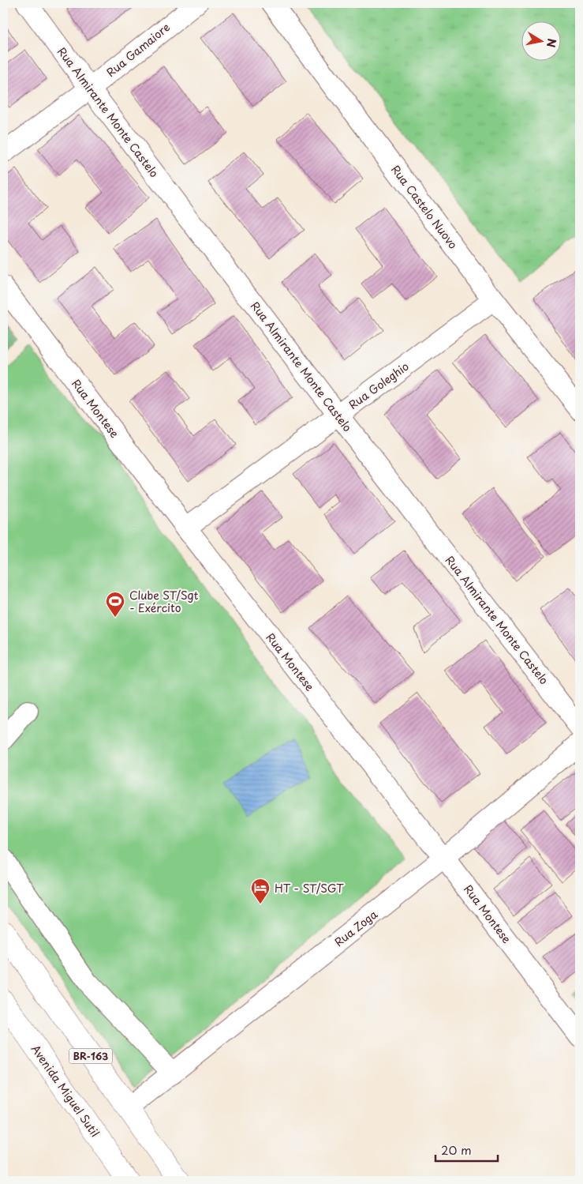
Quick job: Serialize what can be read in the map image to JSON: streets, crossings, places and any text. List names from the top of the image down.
{
  "streets": {
    "highway": ["BR-163", "Avenida Miguel Sutil"],
    "street": [
      "Rua Gamaiore",
      "Rua Almirante Monte Castelo",
      "Rua Castelo Nuovo",
      "Rua Goleghio",
      "Rua Montese",
      "Rua Zoga"
    ]
  },
  "crossings": [
    ["Rua Gamaiore", "Rua Almirante Monte Castelo"],
    ["Rua Almirante Monte Castelo", "Rua Goleghio"],
    ["Rua Castelo Nuovo", "Rua Goleghio"],
    ["Rua Goleghio", "Rua Montese"],
    ["Rua Montese", "Rua Zoga"],
    ["Rua Zoga", "BR-163"]
  ],
  "places": {
    "sports": ["Clube ST/Sgt - Exército"],
    "hotel": ["HT - ST/SGT"]
  },
  "scale_bar": "20 m",
  "north": "right"
}
